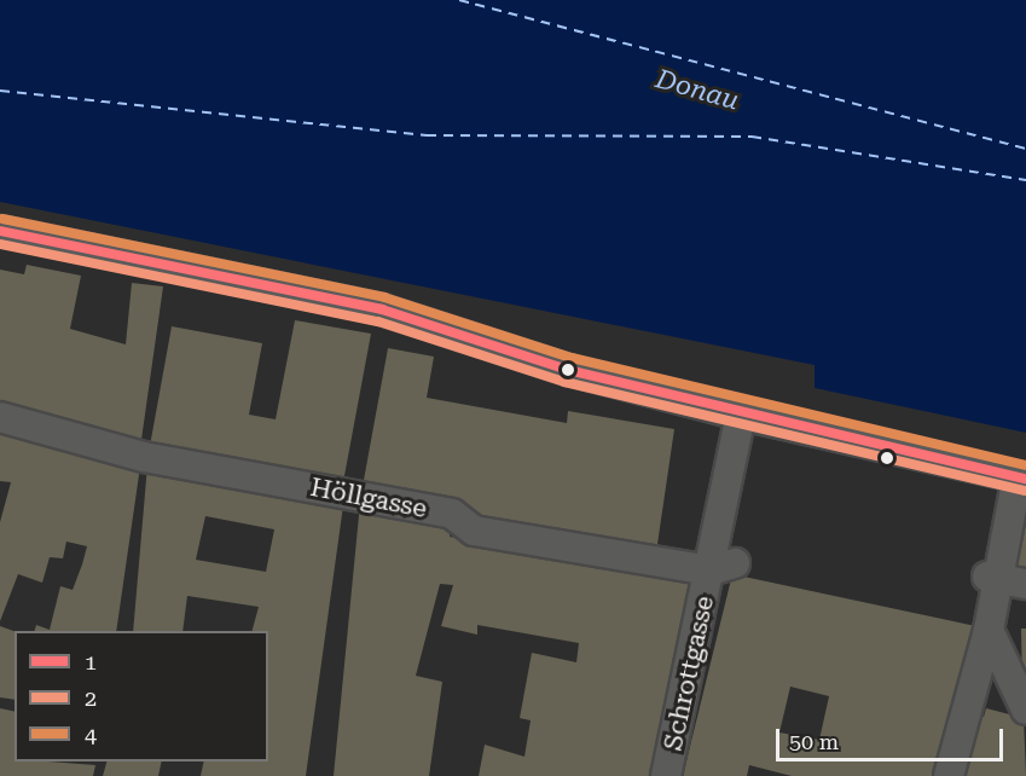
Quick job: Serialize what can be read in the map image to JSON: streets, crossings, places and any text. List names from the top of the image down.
{
  "streets": {
    "street": ["Höllgasse", "Schrottgasse"]
  },
  "crossings": [
    ["Höllgasse", "Schrottgasse"]
  ],
  "water": ["Donau"],
  "lines": ["transit line 4", "transit line 1", "transit line 2"],
  "legend": ["1", "2", "4"],
  "scale_bar": "50 m"
}
